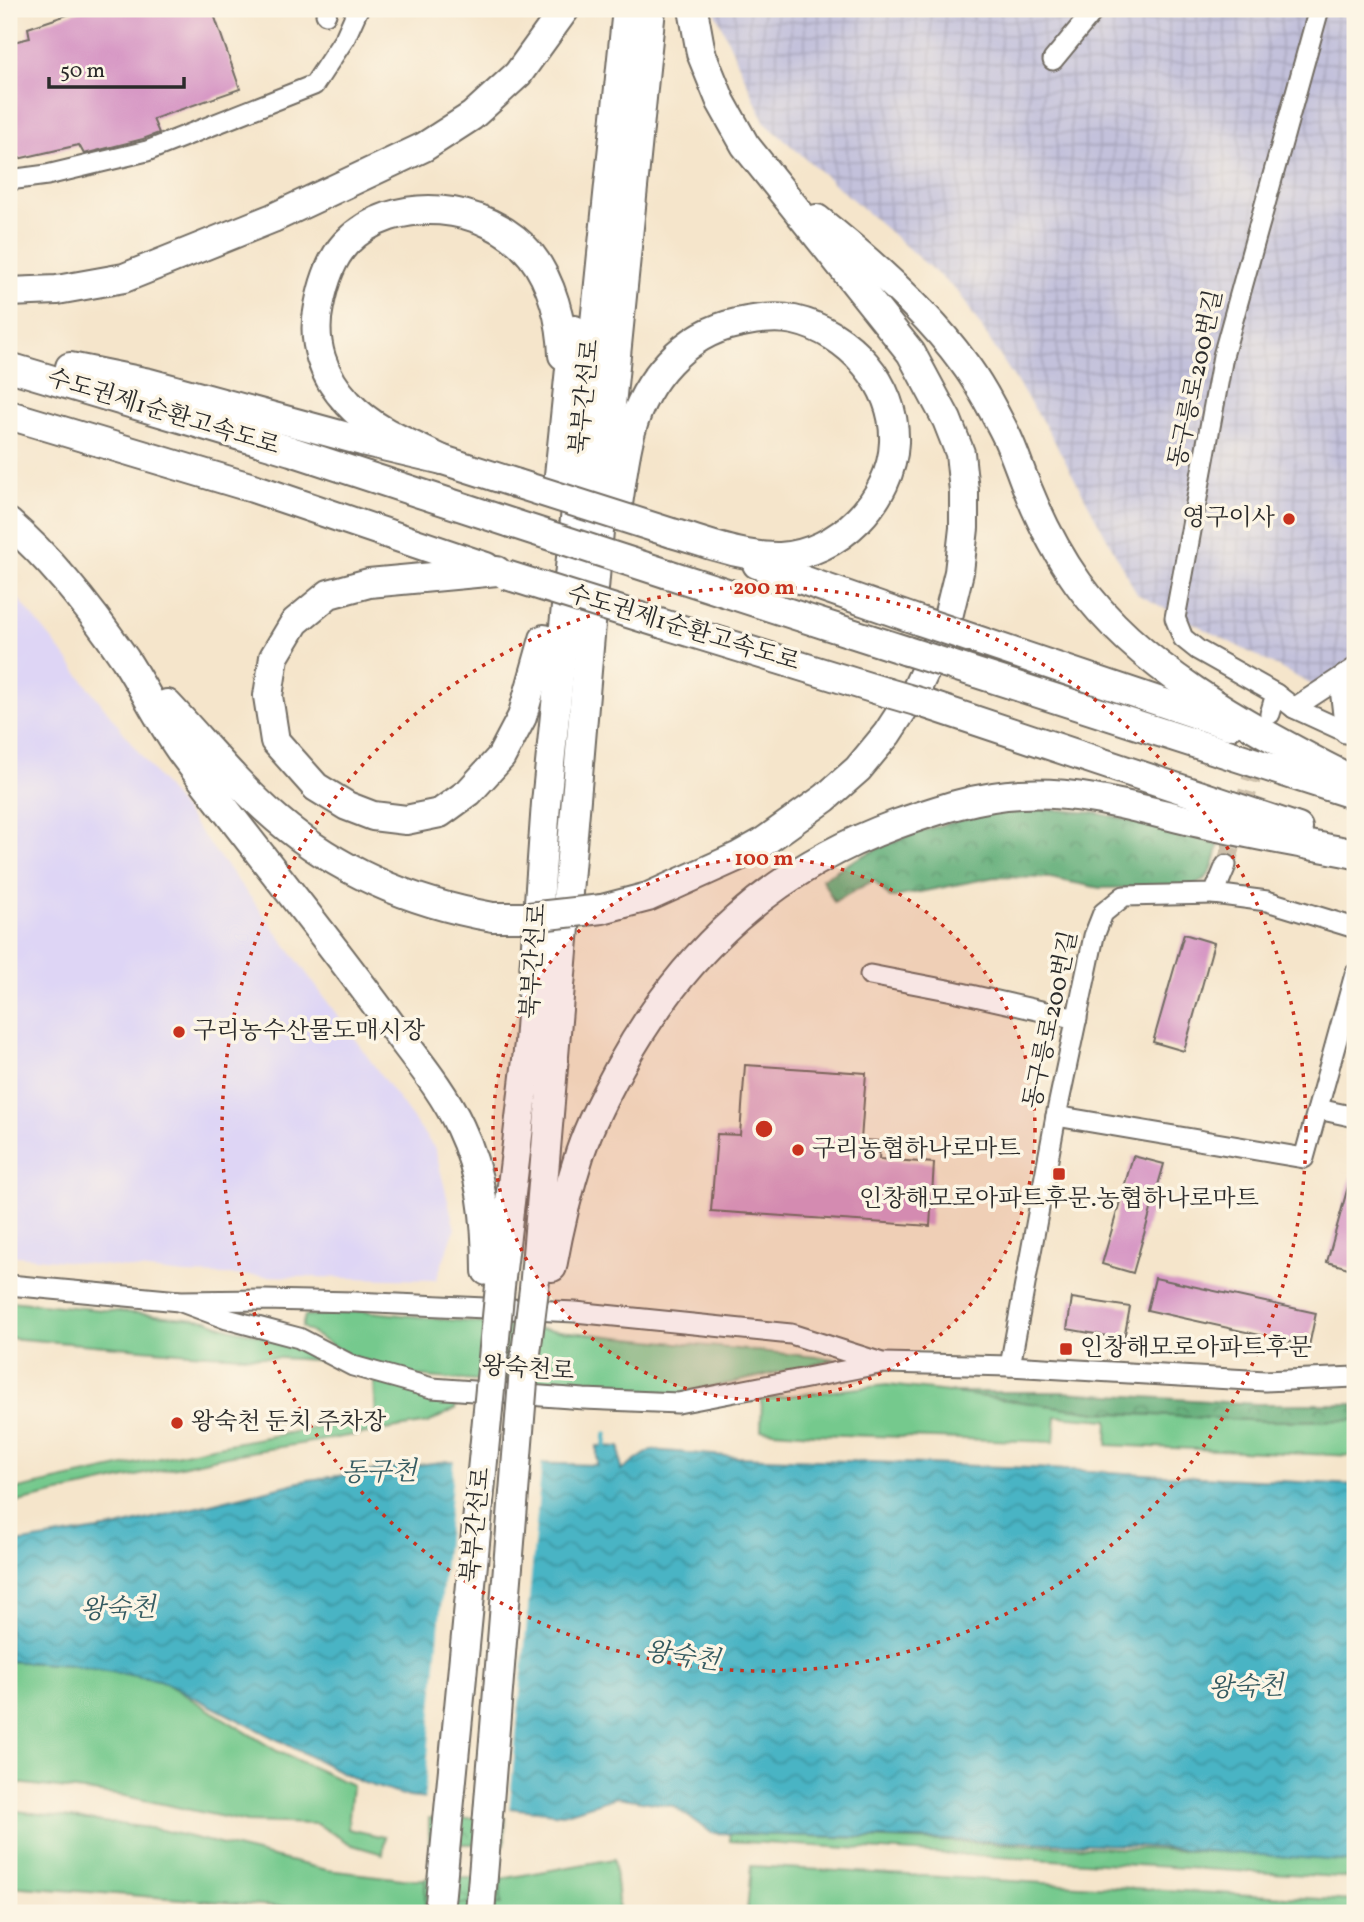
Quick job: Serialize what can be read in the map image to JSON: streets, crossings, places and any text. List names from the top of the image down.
{
  "streets": {
    "highway": ["북부간선로", "수도권제1순환고속도로"],
    "street": ["동구릉로200번길", "왕숙천로"]
  },
  "crossings": [
    ["동구릉로200번길", "왕숙천로"]
  ],
  "water": ["동구천", "왕숙천"],
  "places": {
    "other": [
      "영구이사",
      "구리농수산물도매시장",
      "구리농협하나로마트",
      "왕숙천 둔치 주차장"
    ],
    "transit": ["인창해모로아파트후문.농협하나로마트", "인창해모로아파트후문"]
  },
  "scale_bar": "50 m",
  "rings": ["200 m", "100 m"]
}
